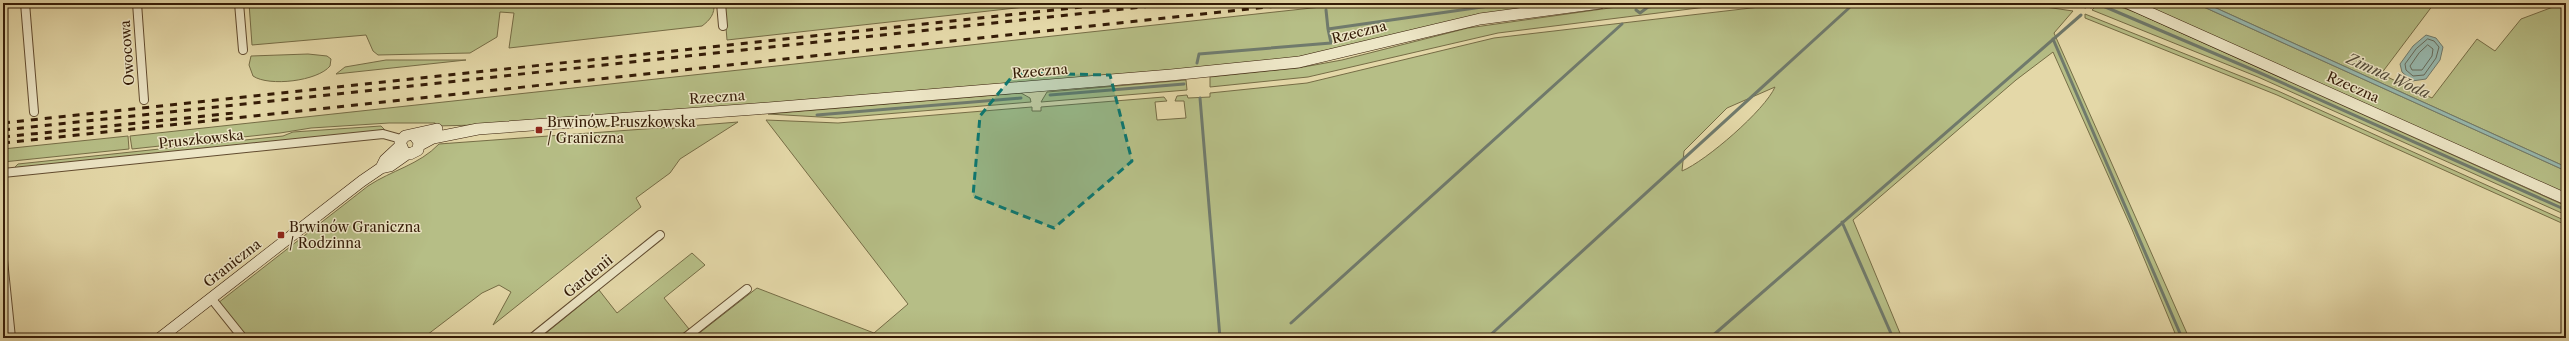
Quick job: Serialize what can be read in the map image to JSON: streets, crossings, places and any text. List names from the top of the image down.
{
  "streets": {
    "street": [
      "Rzeczna",
      "Owocowa",
      "Pruszkowska",
      "Graniczna",
      "Gardenii"
    ]
  },
  "crossings": [
    ["Rzeczna", "Pruszkowska"],
    ["Rzeczna", "Graniczna"],
    ["Pruszkowska", "Graniczna"]
  ],
  "water": ["Zimna Woda"],
  "places": {
    "transit": ["Brwinów Pruszkowska / Graniczna", "Brwinów Graniczna / Rodzinna"]
  }
}
